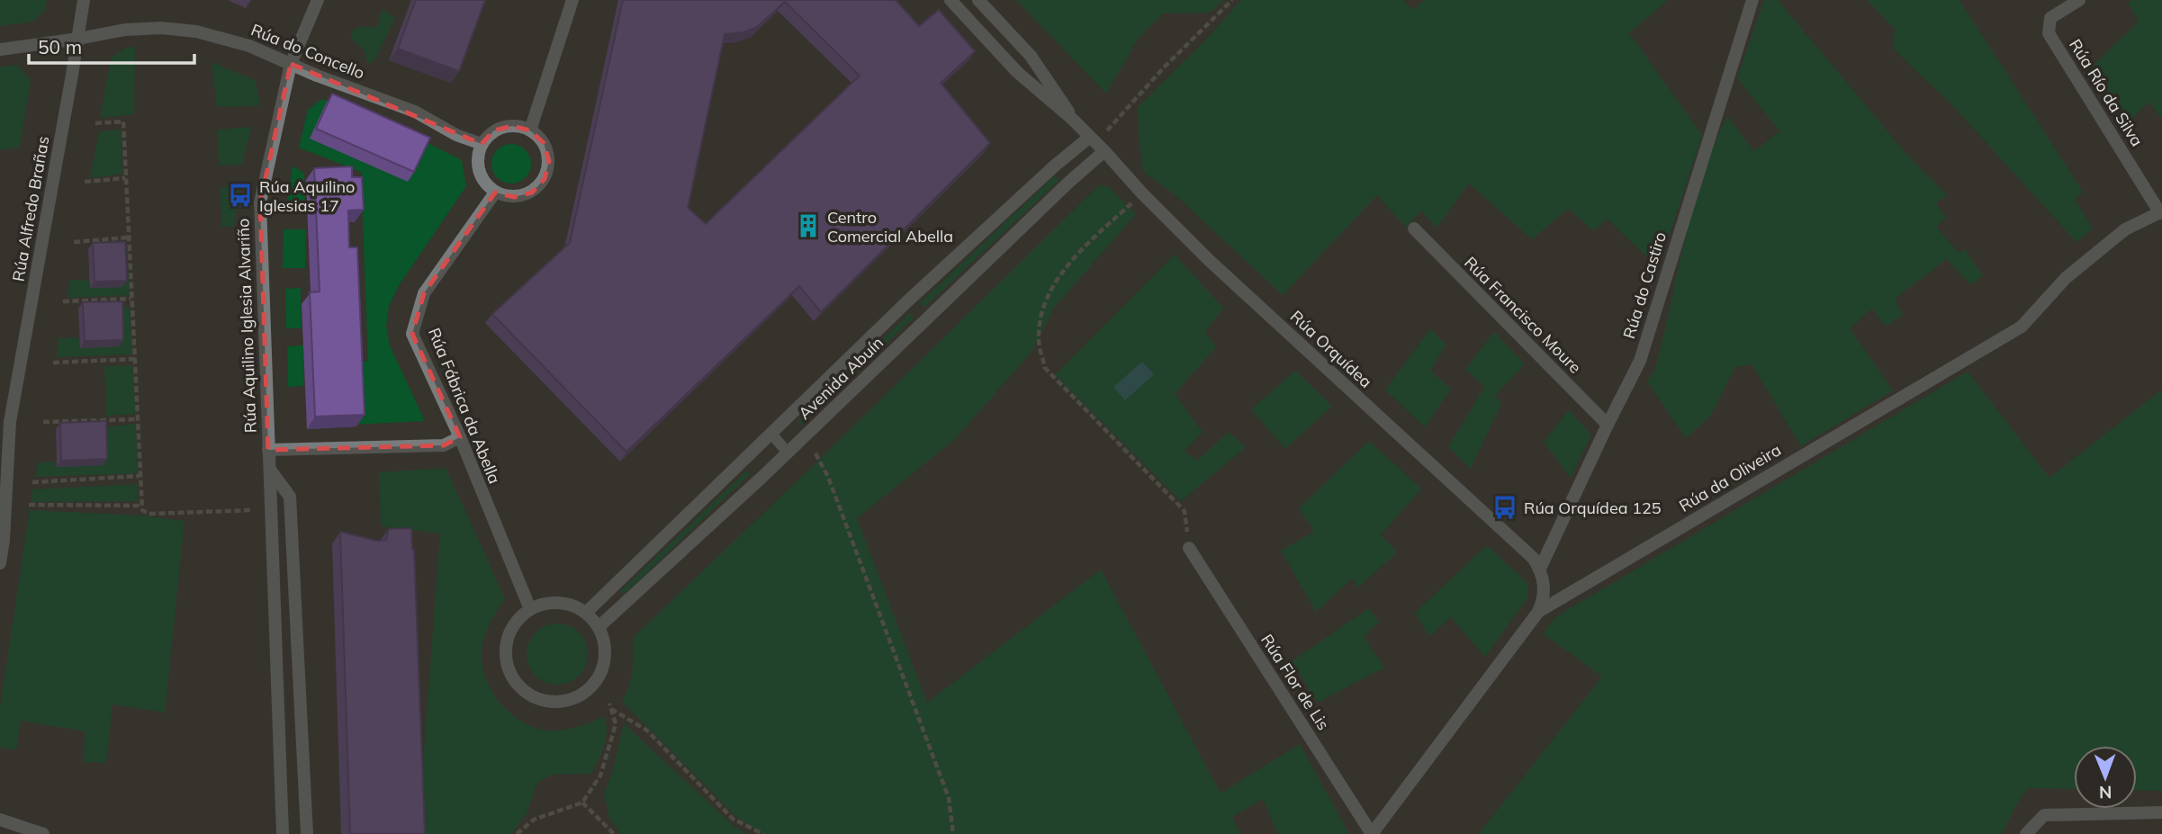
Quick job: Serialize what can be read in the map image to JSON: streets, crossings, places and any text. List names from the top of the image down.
{
  "streets": {
    "street": [
      "Rúa do Concello",
      "Rúa Río da Silva",
      "Rúa Alfredo Brañas",
      "Rúa do Castiro",
      "Rúa Francisco Moure",
      "Rúa Aquilino Iglesia Alvariño",
      "Rúa Orquídea",
      "Avenida Abuín",
      "Rúa Fábrica da Abella",
      "Rúa da Oliveira",
      "Rúa Flor de Lis"
    ]
  },
  "crossings": [
    ["Rúa do Concello", "Rúa Alfredo Brañas"],
    ["Rúa do Concello", "Rúa Aquilino Iglesia Alvariño"],
    ["Rúa do Concello", "Rúa Fábrica da Abella"],
    ["Rúa Río da Silva", "Rúa da Oliveira"],
    ["Rúa do Castiro", "Rúa Francisco Moure"],
    ["Rúa do Castiro", "Rúa Orquídea"],
    ["Rúa Orquídea", "Avenida Abuín"],
    ["Avenida Abuín", "Rúa Fábrica da Abella"],
    ["Rúa da Oliveira", "Rúa Flor de Lis"]
  ],
  "places": {
    "bus stop": ["Rúa Aquilino Iglesias 17", "Rúa Orquídea 125"],
    "building": ["Centro Comercial Abella"]
  },
  "scale_bar": "50 m",
  "north": "bottom"
}
